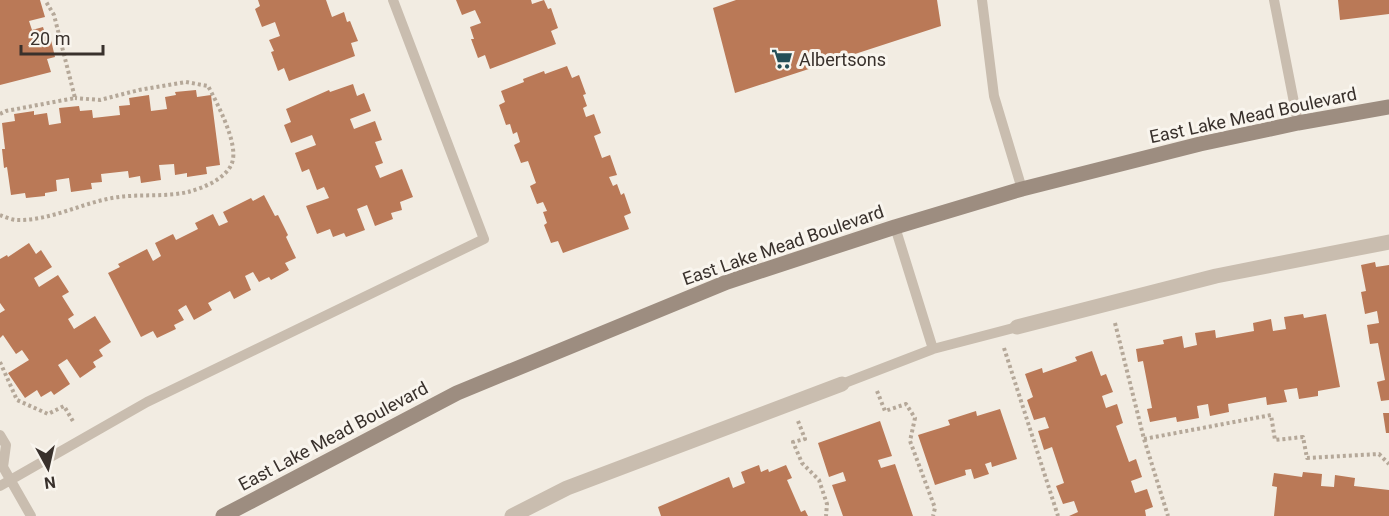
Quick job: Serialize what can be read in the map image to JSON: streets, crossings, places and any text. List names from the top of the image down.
{
  "streets": {
    "main road": ["East Lake Mead Boulevard"]
  },
  "places": {
    "supermarket": ["Albertsons"]
  },
  "scale_bar": "20 m",
  "north": "bottom"
}
